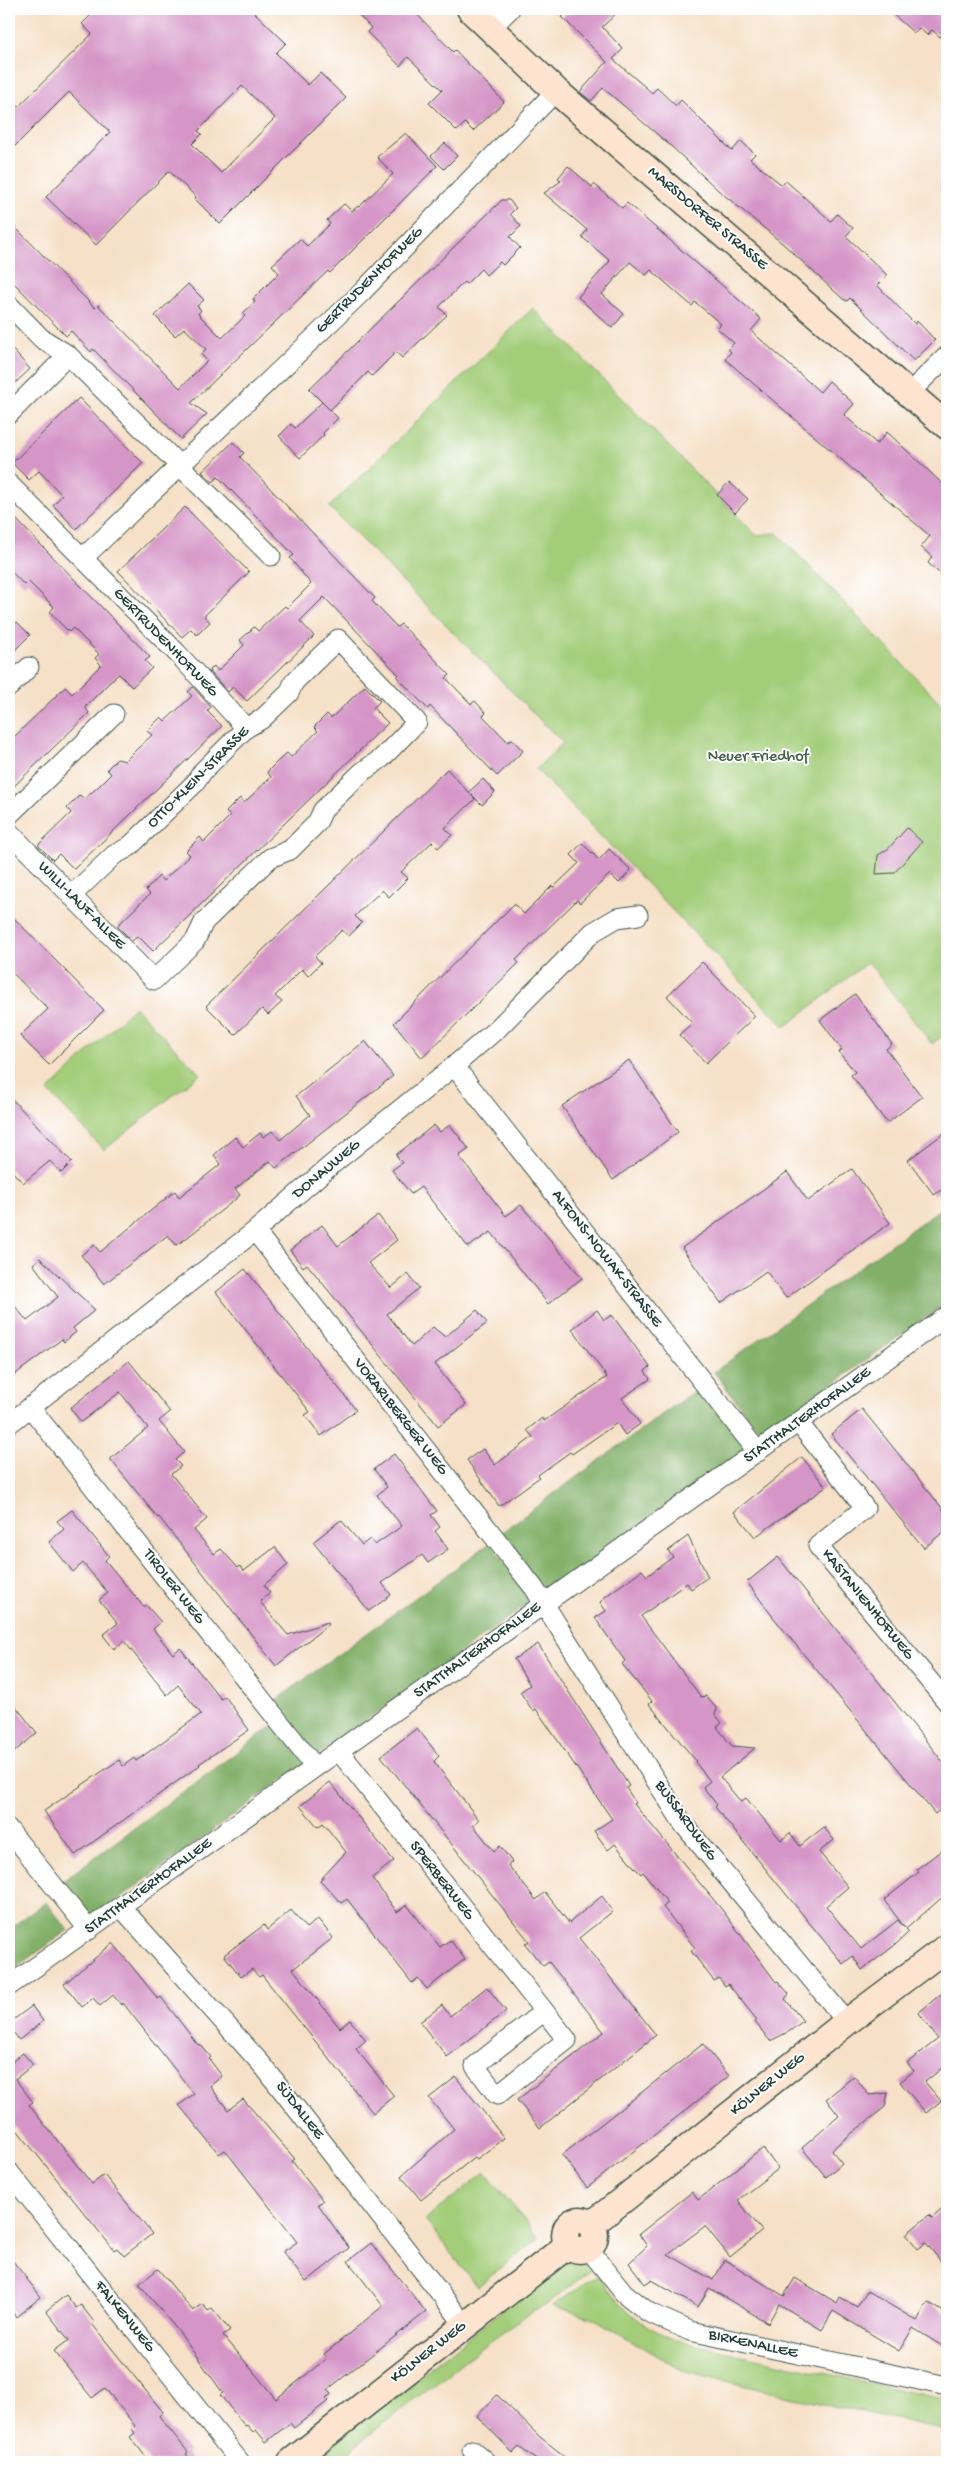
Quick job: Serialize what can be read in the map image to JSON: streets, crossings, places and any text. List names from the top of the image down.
{
  "streets": {
    "street": [
      "MARSDORFER STRASSE",
      "GERTRUDENHOFWEG",
      "OTTO-KLEIN-STRASSE",
      "WILLI-LAUF-ALLEE",
      "DONAUWEG",
      "ALFONS-NOWAK-STRASSE",
      "STATTHALTERHOFALLEE",
      "VORARLBERGER WEG",
      "TIROLER WEG",
      "KASTANIENHOFWEG",
      "BUSSARDWEG",
      "SPERBERWEG",
      "KÖLNER WEG",
      "SÜDALLEE",
      "FALKENWEG",
      "BIRKENALLEE"
    ]
  },
  "crossings": [
    ["MARSDORFER STRASSE", "GERTRUDENHOFWEG"],
    ["GERTRUDENHOFWEG", "OTTO-KLEIN-STRASSE"],
    ["OTTO-KLEIN-STRASSE", "WILLI-LAUF-ALLEE"],
    ["DONAUWEG", "ALFONS-NOWAK-STRASSE"],
    ["DONAUWEG", "VORARLBERGER WEG"],
    ["DONAUWEG", "TIROLER WEG"],
    ["ALFONS-NOWAK-STRASSE", "STATTHALTERHOFALLEE"],
    ["STATTHALTERHOFALLEE", "VORARLBERGER WEG"],
    ["STATTHALTERHOFALLEE", "TIROLER WEG"],
    ["STATTHALTERHOFALLEE", "KASTANIENHOFWEG"],
    ["STATTHALTERHOFALLEE", "BUSSARDWEG"],
    ["STATTHALTERHOFALLEE", "SPERBERWEG"],
    ["STATTHALTERHOFALLEE", "SÜDALLEE"],
    ["VORARLBERGER WEG", "BUSSARDWEG"],
    ["BUSSARDWEG", "KÖLNER WEG"],
    ["KÖLNER WEG", "SÜDALLEE"],
    ["KÖLNER WEG", "BIRKENALLEE"]
  ],
  "parks": ["Neuer Friedhof"]
}
